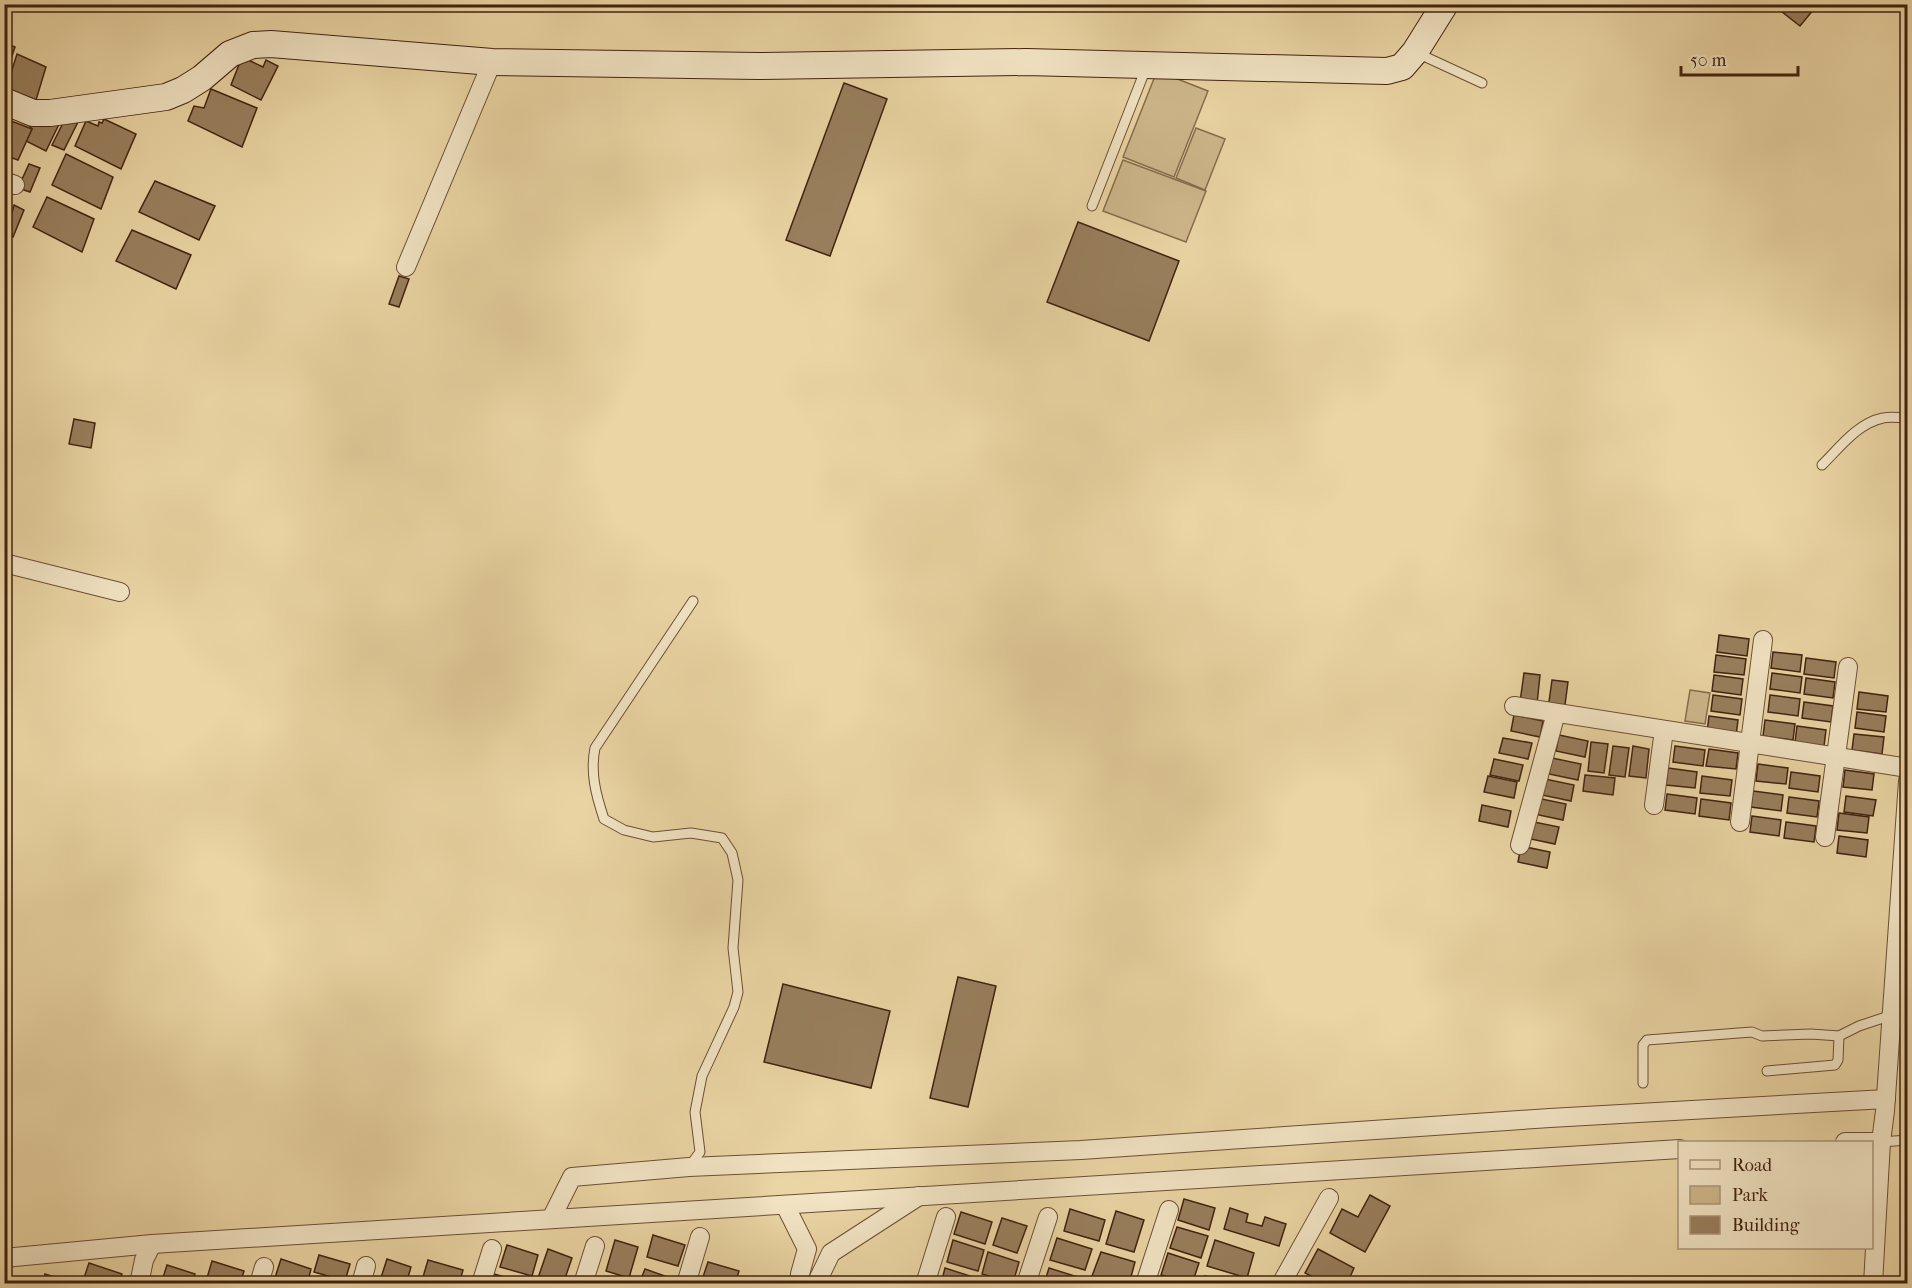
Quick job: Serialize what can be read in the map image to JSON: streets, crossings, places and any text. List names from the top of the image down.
{
  "legend": ["Road", "Park", "Building"],
  "scale_bar": "50 m"
}
